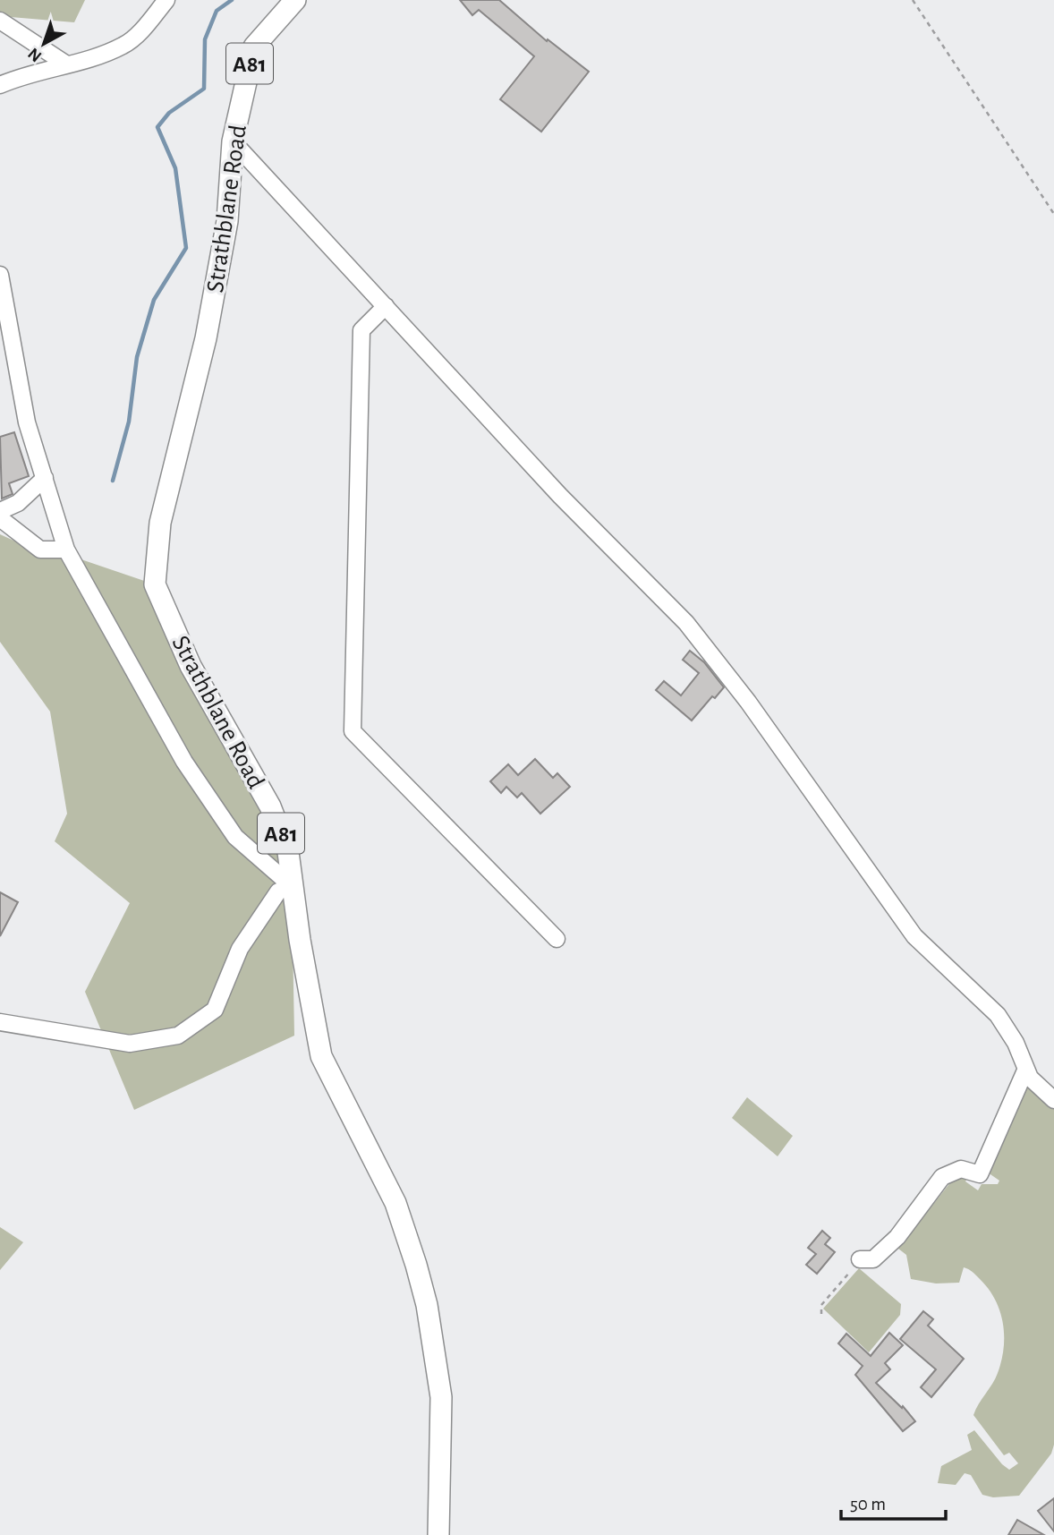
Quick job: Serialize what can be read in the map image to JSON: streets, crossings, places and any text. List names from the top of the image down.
{
  "streets": {
    "main road": ["A81", "Strathblane Road"]
  },
  "scale_bar": "50 m",
  "north": "bottom left"
}
